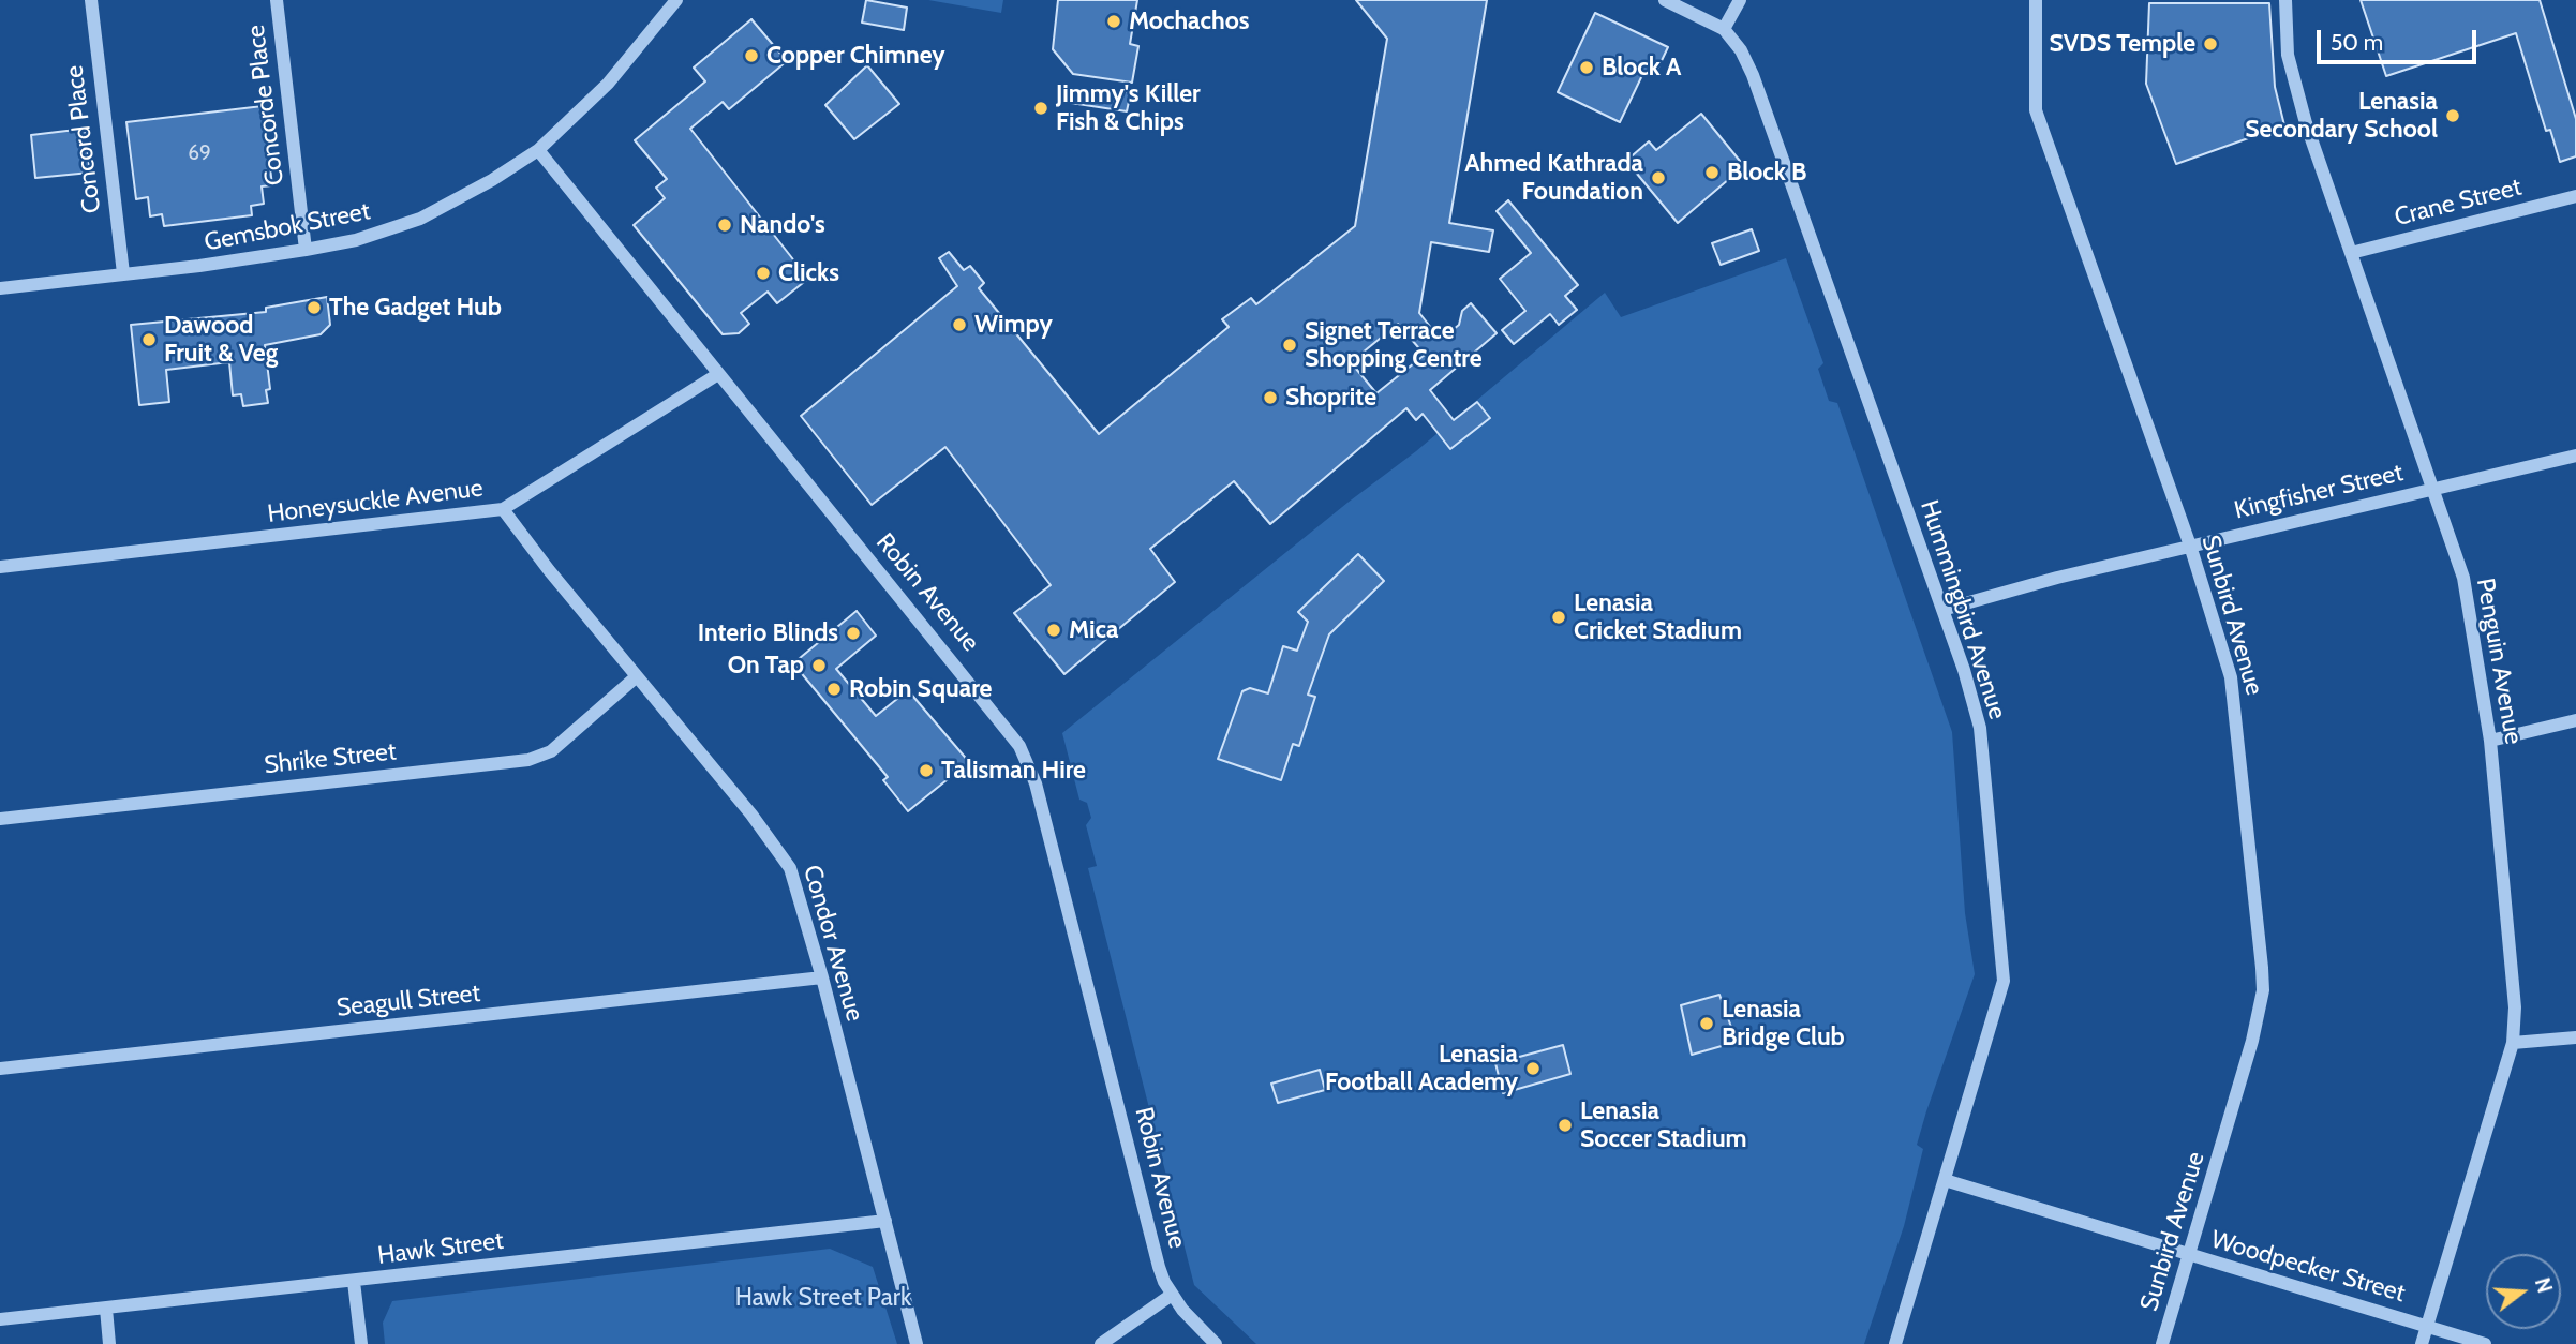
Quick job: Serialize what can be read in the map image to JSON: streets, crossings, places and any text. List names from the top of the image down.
{
  "streets": {
    "street": [
      "Concorde Place",
      "Concord Place",
      "Crane Street",
      "Gemsbok Street",
      "Kingfisher Street",
      "Honeysuckle Avenue",
      "Robin Avenue",
      "Hummingbird Avenue",
      "Sunbird Avenue",
      "Penguin Avenue",
      "Shrike Street",
      "Condor Avenue",
      "Seagull Street",
      "Hawk Street",
      "Woodpecker Street"
    ]
  },
  "crossings": [
    ["Concorde Place", "Gemsbok Street"],
    ["Concord Place", "Gemsbok Street"],
    ["Crane Street", "Penguin Avenue"],
    ["Gemsbok Street", "Robin Avenue"],
    ["Kingfisher Street", "Hummingbird Avenue"],
    ["Kingfisher Street", "Sunbird Avenue"],
    ["Kingfisher Street", "Penguin Avenue"],
    ["Honeysuckle Avenue", "Robin Avenue"],
    ["Honeysuckle Avenue", "Condor Avenue"],
    ["Hummingbird Avenue", "Woodpecker Street"],
    ["Sunbird Avenue", "Woodpecker Street"],
    ["Penguin Avenue", "Woodpecker Street"],
    ["Shrike Street", "Condor Avenue"],
    ["Condor Avenue", "Seagull Street"],
    ["Condor Avenue", "Hawk Street"]
  ],
  "parks": ["Hawk Street Park"],
  "places": [
    "Mochachos",
    "SVDS Temple",
    "Copper Chimney",
    "Block A",
    "Jimmy's Killer Fish & Chips",
    "Lenasia Secondary School",
    "Block B",
    "Ahmed Kathrada Foundation",
    "Nando's",
    "Clicks",
    "The Gadget Hub",
    "Wimpy",
    "Dawood Fruit & Veg",
    "Signet Terrace Shopping Centre",
    "Shoprite",
    "Lenasia Cricket Stadium",
    "Mica",
    "Interio Blinds",
    "On Tap",
    "Robin Square",
    "Talisman Hire",
    "Lenasia Bridge Club",
    "Lenasia Football Academy",
    "Lenasia Soccer Stadium"
  ],
  "house_numbers": ["69"],
  "scale_bar": "50 m",
  "north": "right"
}
